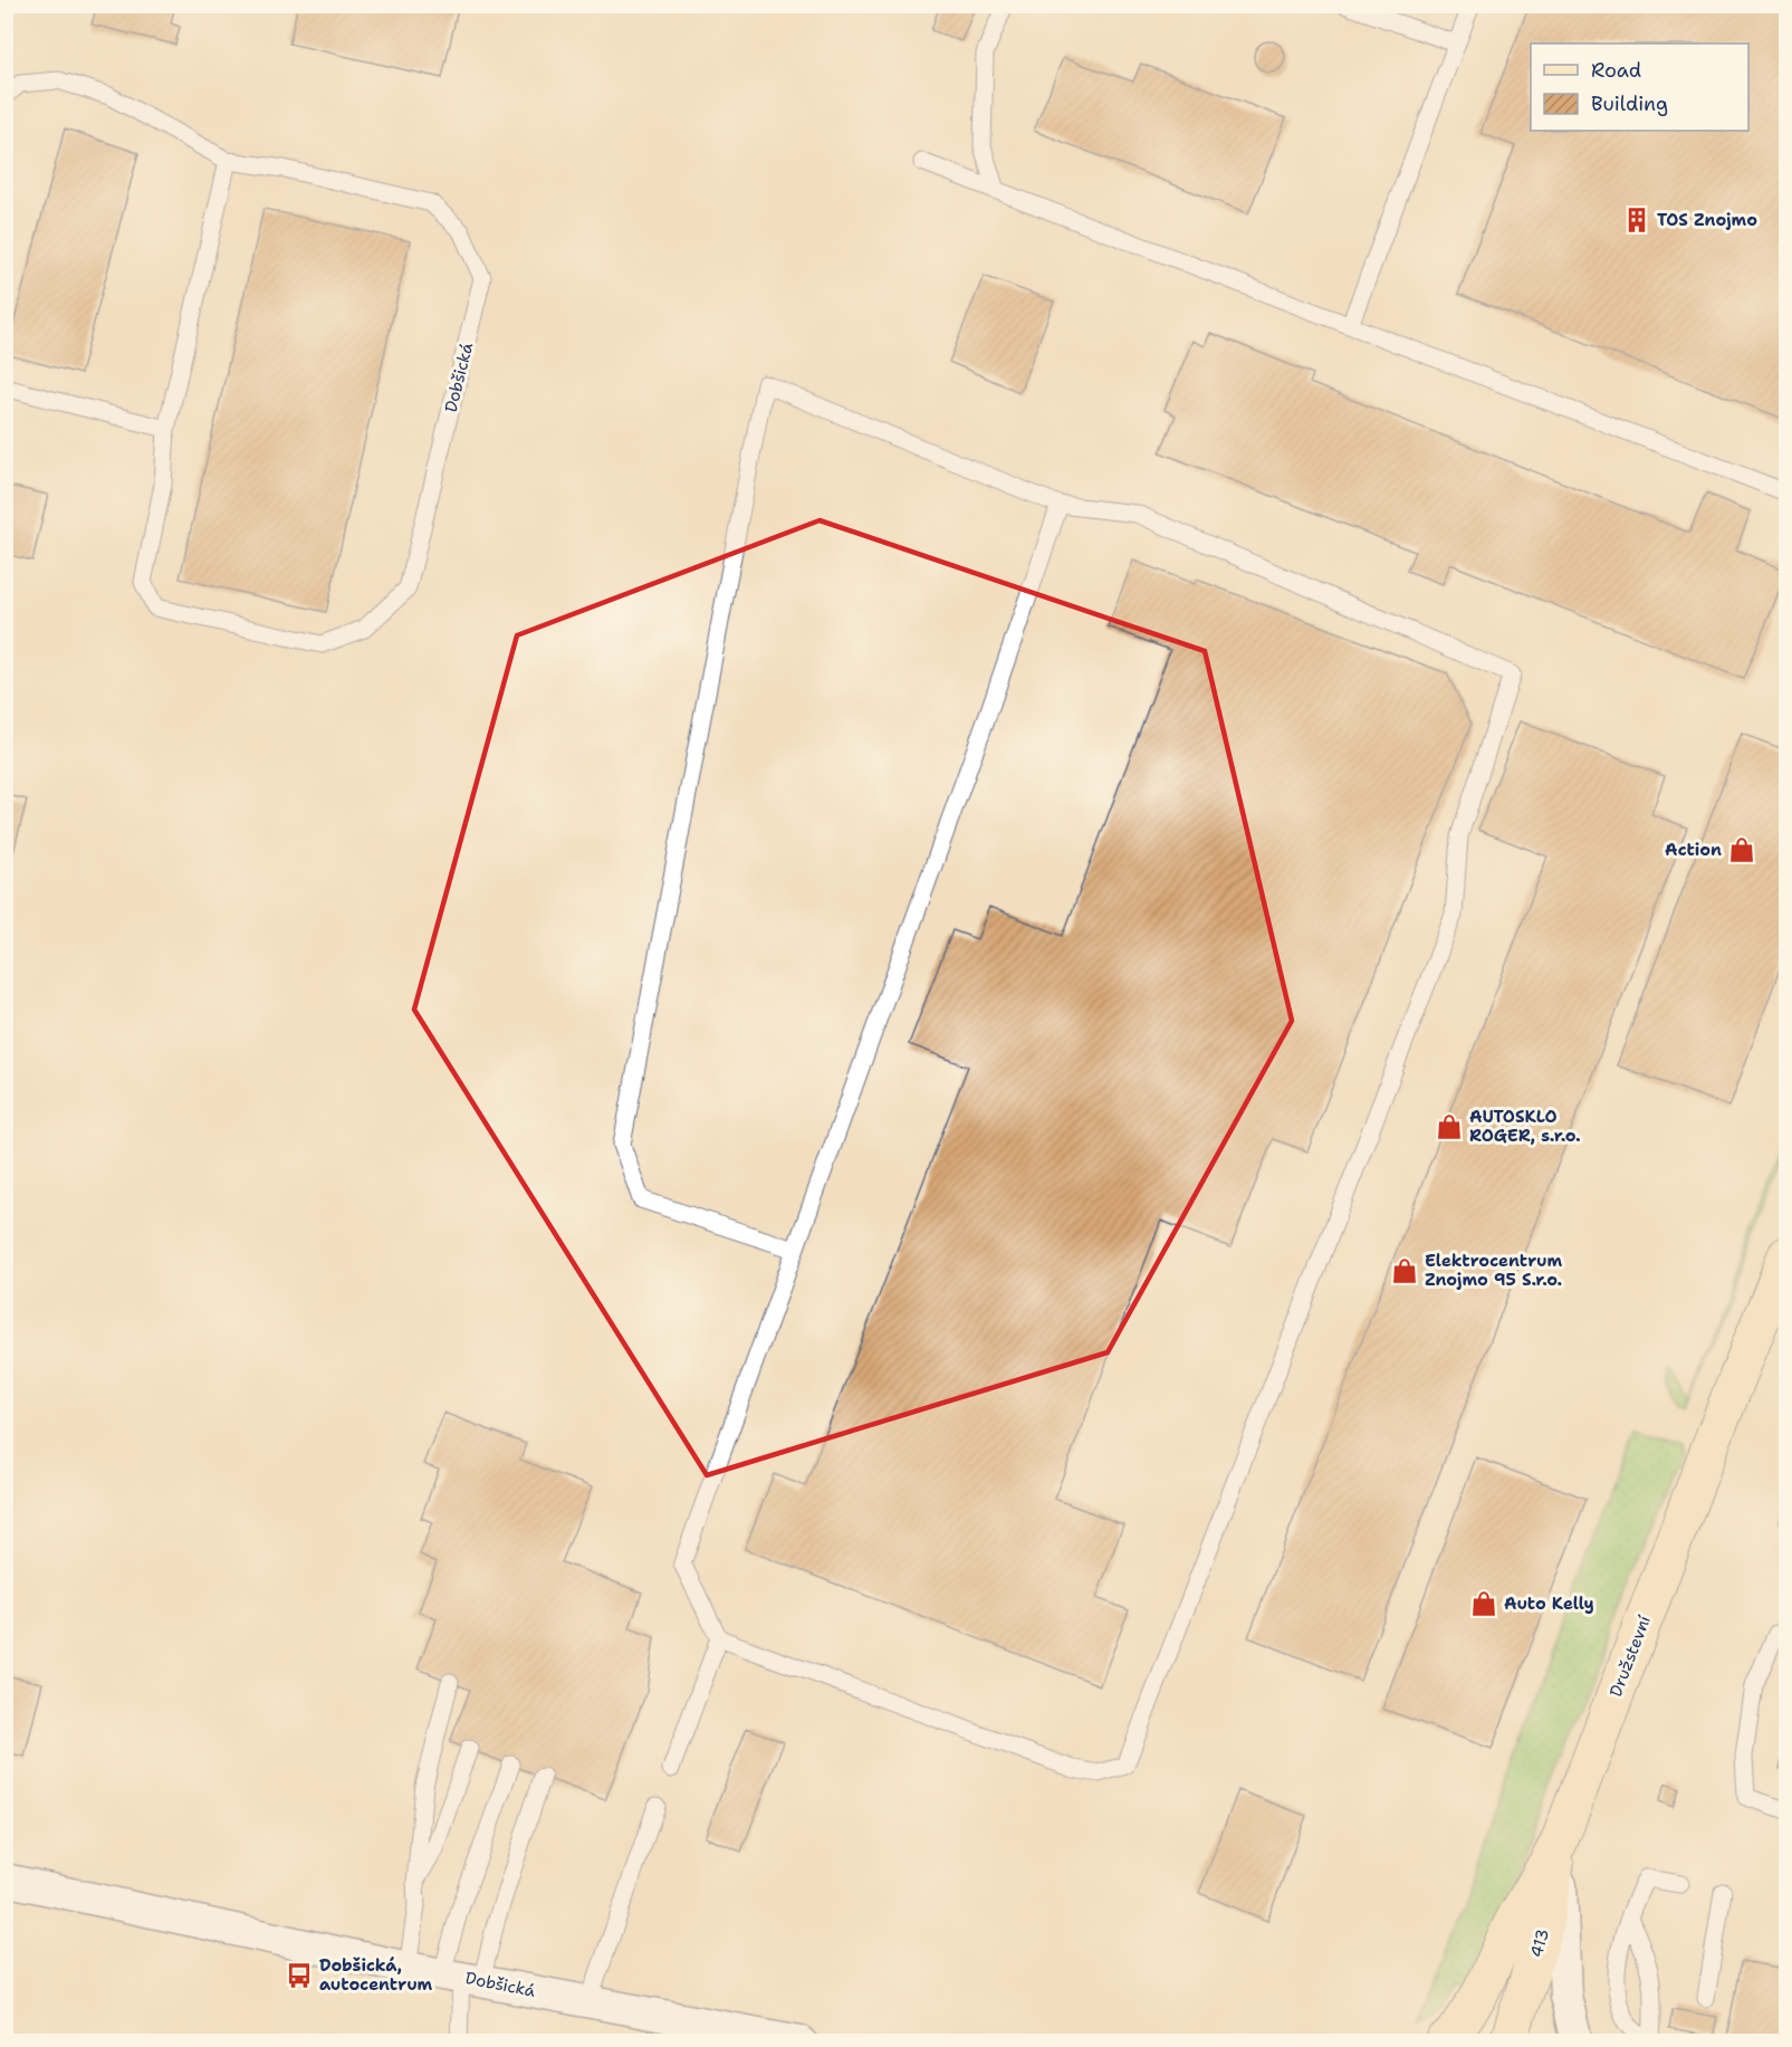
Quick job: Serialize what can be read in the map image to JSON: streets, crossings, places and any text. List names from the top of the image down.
{
  "streets": {
    "main road": ["Družstevní", "413"],
    "street": ["Dobšická"]
  },
  "crossings": [
    ["Družstevní", "413"]
  ],
  "places": {
    "building": ["TOS Znojmo"],
    "shop": [
      "Action",
      "AUTOSKLO ROGER, s.r.o.",
      "Elektrocentrum Znojmo 95 S.r.o.",
      "Auto Kelly"
    ],
    "bus stop": ["Dobšická, autocentrum"]
  },
  "legend": ["Road", "Building"]
}
